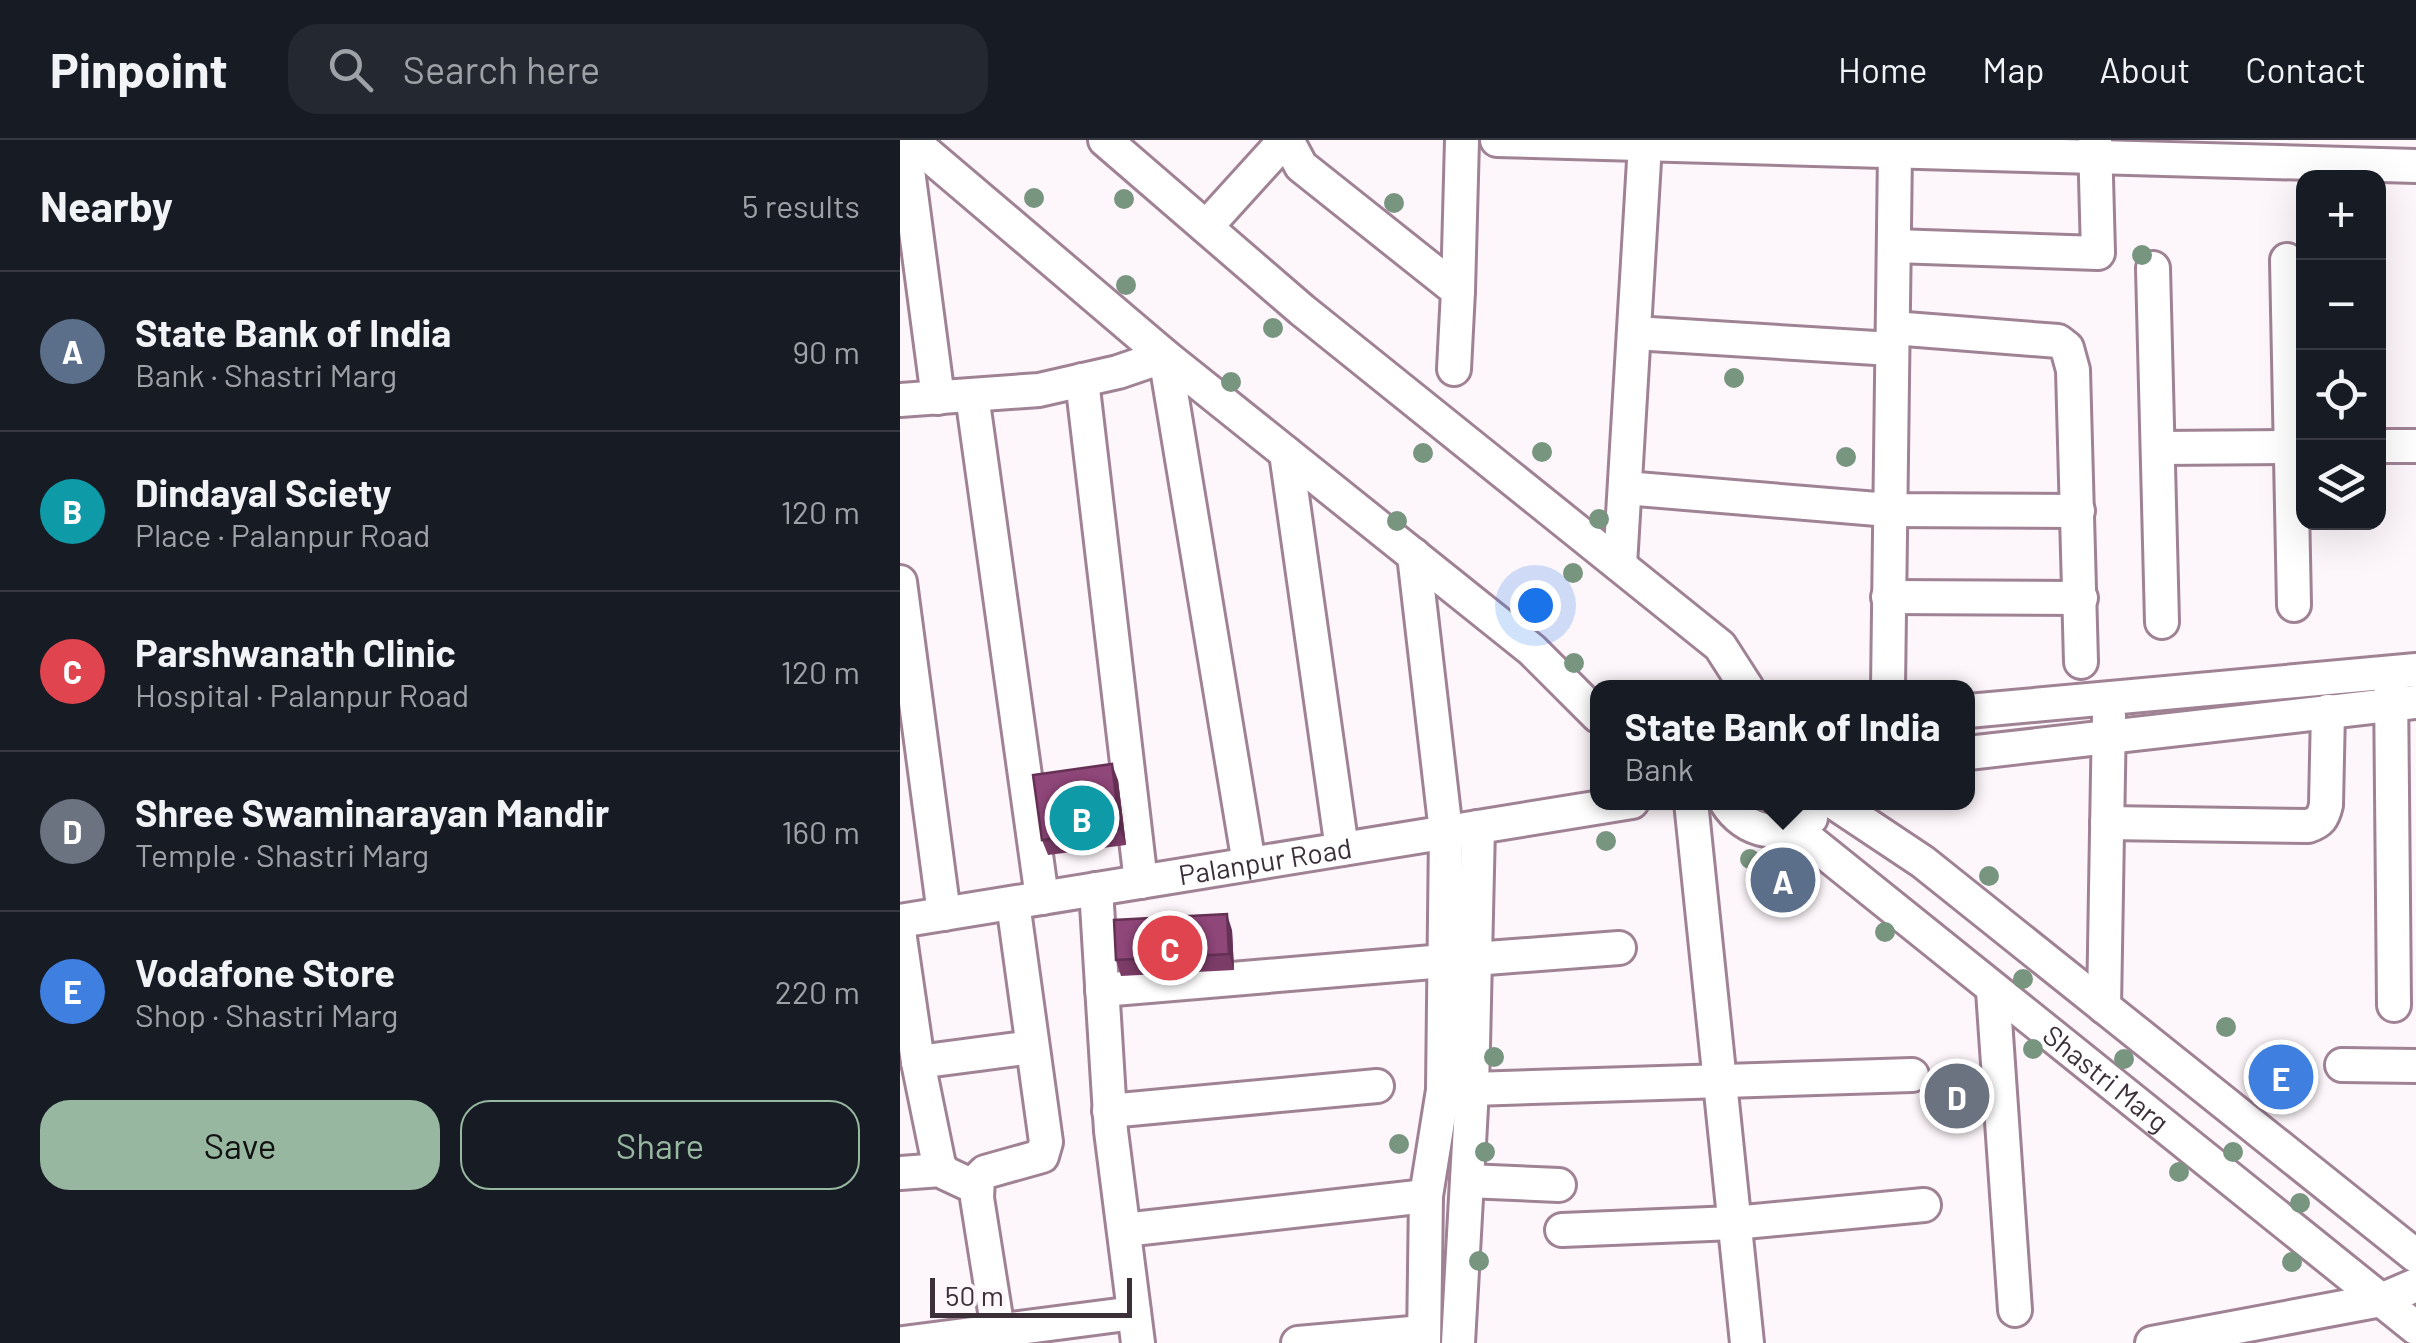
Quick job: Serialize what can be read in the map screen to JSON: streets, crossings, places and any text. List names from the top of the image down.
{
  "streets": {
    "street": ["Palanpur Road", "Shastri Marg"]
  },
  "scale_bar": "50 m",
  "page": {
    "header": "Pinpoint",
    "search": "Search here",
    "nav": [
      "Home",
      "Map",
      "About",
      "Contact"
    ],
    "heading": ["Nearby", "5 results"],
    "map_buttons": ["+", "−"],
    "list": [
      {
        "mark": "A",
        "name": "State Bank of India",
        "note": "Bank · Shastri Marg",
        "value": "90 m"
      },
      {
        "mark": "B",
        "name": "Dindayal Sciety",
        "note": "Place · Palanpur Road",
        "value": "120 m"
      },
      {
        "mark": "C",
        "name": "Parshwanath Clinic",
        "note": "Hospital · Palanpur Road",
        "value": "120 m"
      },
      {
        "mark": "D",
        "name": "Shree Swaminarayan Mandir",
        "note": "Temple · Shastri Marg",
        "value": "160 m"
      },
      {
        "mark": "E",
        "name": "Vodafone Store",
        "note": "Shop · Shastri Marg",
        "value": "220 m"
      }
    ],
    "popup": ["State Bank of India", "Bank"],
    "pins": [
      "B",
      "A",
      "C",
      "E",
      "D"
    ],
    "buttons": ["Save", "Share"],
    "scale": "50 m"
  }
}
